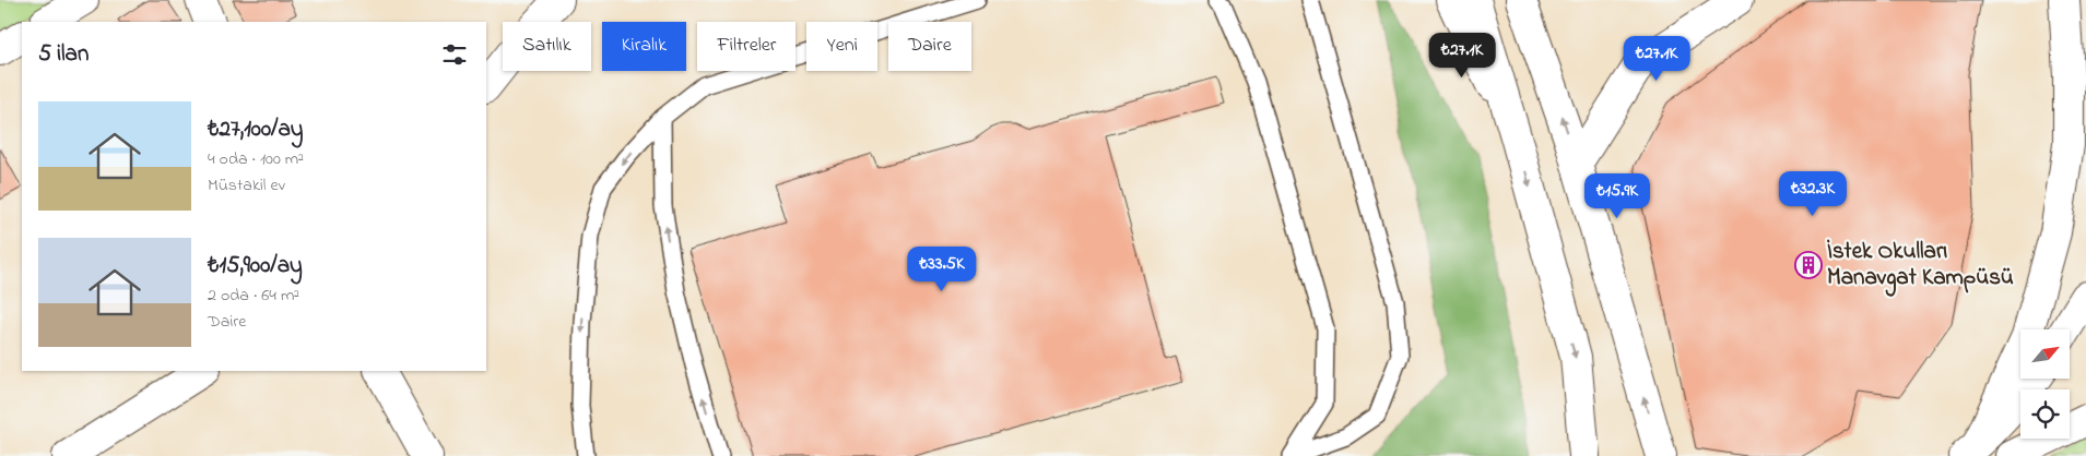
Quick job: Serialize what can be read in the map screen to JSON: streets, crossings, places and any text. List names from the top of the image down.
{
  "places": {
    "building": ["İstek Okulları Manavgat Kampüsü"]
  },
  "north": "top right",
  "page": {
    "chip": [
      "Satılık",
      "Kiralık",
      "Filtreler",
      "Yeni",
      "Daire"
    ],
    "heading": "5 ilan",
    "price": [
      "₺27.1K",
      "₺27.1K",
      "₺32.3K",
      "₺15.9K",
      "₺33.5K"
    ],
    "list": [
      {
        "name": "₺27,100/ay",
        "note": "4 oda · 100 m² · Müstakil ev"
      },
      {
        "name": "₺15,900/ay",
        "note": "2 oda · 64 m² · Daire"
      }
    ]
  }
}
